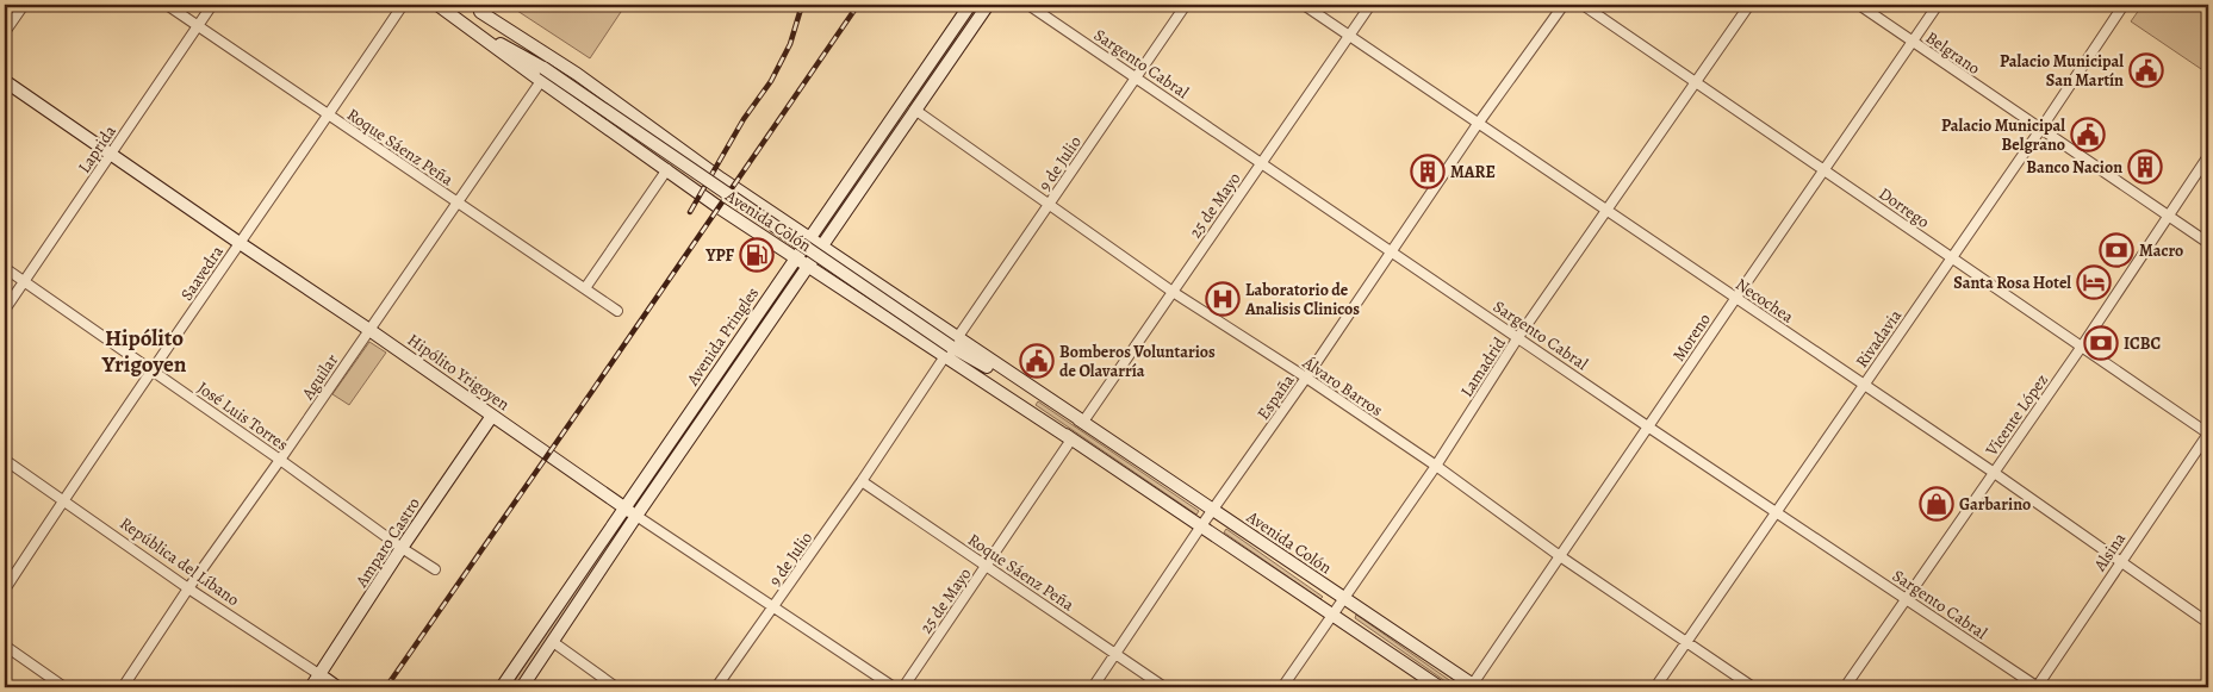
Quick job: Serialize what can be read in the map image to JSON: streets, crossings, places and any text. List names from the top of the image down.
{
  "streets": {
    "main road": [
      "Avenida Colón",
      "Avenida Pringles",
      "Hipólito Yrigoyen",
      "Amparo Castro",
      "República del Líbano"
    ],
    "street": [
      "Belgrano",
      "Sargento Cabral",
      "Roque Sáenz Peña",
      "Laprida",
      "9 de Julio",
      "25 de Mayo",
      "Dorrego",
      "Saavedra",
      "Necochea",
      "Moreno",
      "Rivadavia",
      "Lamadrid",
      "Aguilar",
      "Álvaro Barros",
      "España",
      "Vicente López",
      "José Luis Torres",
      "Alsina"
    ]
  },
  "crossings": [
    ["Belgrano", "Moreno"],
    ["Belgrano", "Rivadavia"],
    ["Belgrano", "Vicente López"],
    ["Sargento Cabral", "9 de Julio"],
    ["Sargento Cabral", "25 de Mayo"],
    ["Sargento Cabral", "Moreno"],
    ["Sargento Cabral", "Rivadavia"],
    ["Sargento Cabral", "Lamadrid"],
    ["Sargento Cabral", "España"],
    ["Sargento Cabral", "Vicente López"],
    ["Sargento Cabral", "Alsina"],
    ["Roque Sáenz Peña", "Laprida"],
    ["Roque Sáenz Peña", "9 de Julio"],
    ["Roque Sáenz Peña", "25 de Mayo"],
    ["Roque Sáenz Peña", "Saavedra"],
    ["Roque Sáenz Peña", "Aguilar"],
    ["Roque Sáenz Peña", "España"],
    ["Laprida", "Hipólito Yrigoyen"],
    ["Laprida", "José Luis Torres"],
    ["9 de Julio", "Avenida Colón"],
    ["9 de Julio", "Hipólito Yrigoyen"],
    ["9 de Julio", "Álvaro Barros"],
    ["25 de Mayo", "Avenida Colón"],
    ["25 de Mayo", "Necochea"],
    ["25 de Mayo", "Álvaro Barros"],
    ["Dorrego", "Moreno"],
    ["Dorrego", "Rivadavia"],
    ["Dorrego", "Lamadrid"],
    ["Dorrego", "Vicente López"],
    ["Dorrego", "Alsina"],
    ["Avenida Colón", "Avenida Pringles"],
    ["Avenida Colón", "Moreno"],
    ["Avenida Colón", "Lamadrid"],
    ["Avenida Colón", "Aguilar"],
    ["Avenida Colón", "España"],
    ["Saavedra", "Hipólito Yrigoyen"],
    ["Saavedra", "José Luis Torres"],
    ["Saavedra", "República del Líbano"],
    ["Necochea", "Moreno"],
    ["Necochea", "Rivadavia"],
    ["Necochea", "Lamadrid"],
    ["Necochea", "España"],
    ["Necochea", "Vicente López"],
    ["Necochea", "Alsina"],
    ["Avenida Pringles", "Hipólito Yrigoyen"],
    ["Avenida Pringles", "Álvaro Barros"],
    ["Moreno", "Álvaro Barros"],
    ["Rivadavia", "Álvaro Barros"],
    ["Lamadrid", "Álvaro Barros"],
    ["Hipólito Yrigoyen", "Aguilar"],
    ["Hipólito Yrigoyen", "Amparo Castro"],
    ["Aguilar", "José Luis Torres"],
    ["Aguilar", "República del Líbano"],
    ["Álvaro Barros", "España"],
    ["José Luis Torres", "Amparo Castro"],
    ["Amparo Castro", "República del Líbano"]
  ],
  "districts": ["Hipólito Yrigoyen"],
  "places": {
    "public building": ["Palacio Municipal San Martín", "Palacio Municipal Belgrano", "Bomberos Voluntarios de Olavarría"],
    "building": ["Banco Nacion", "MARE"],
    "bank": ["Macro", "ICBC"],
    "fuel station": ["YPF"],
    "hotel": ["Santa Rosa Hotel"],
    "hospital": ["Laboratorio de Analisis Clinicos"],
    "shop": ["Garbarino"]
  }
}
